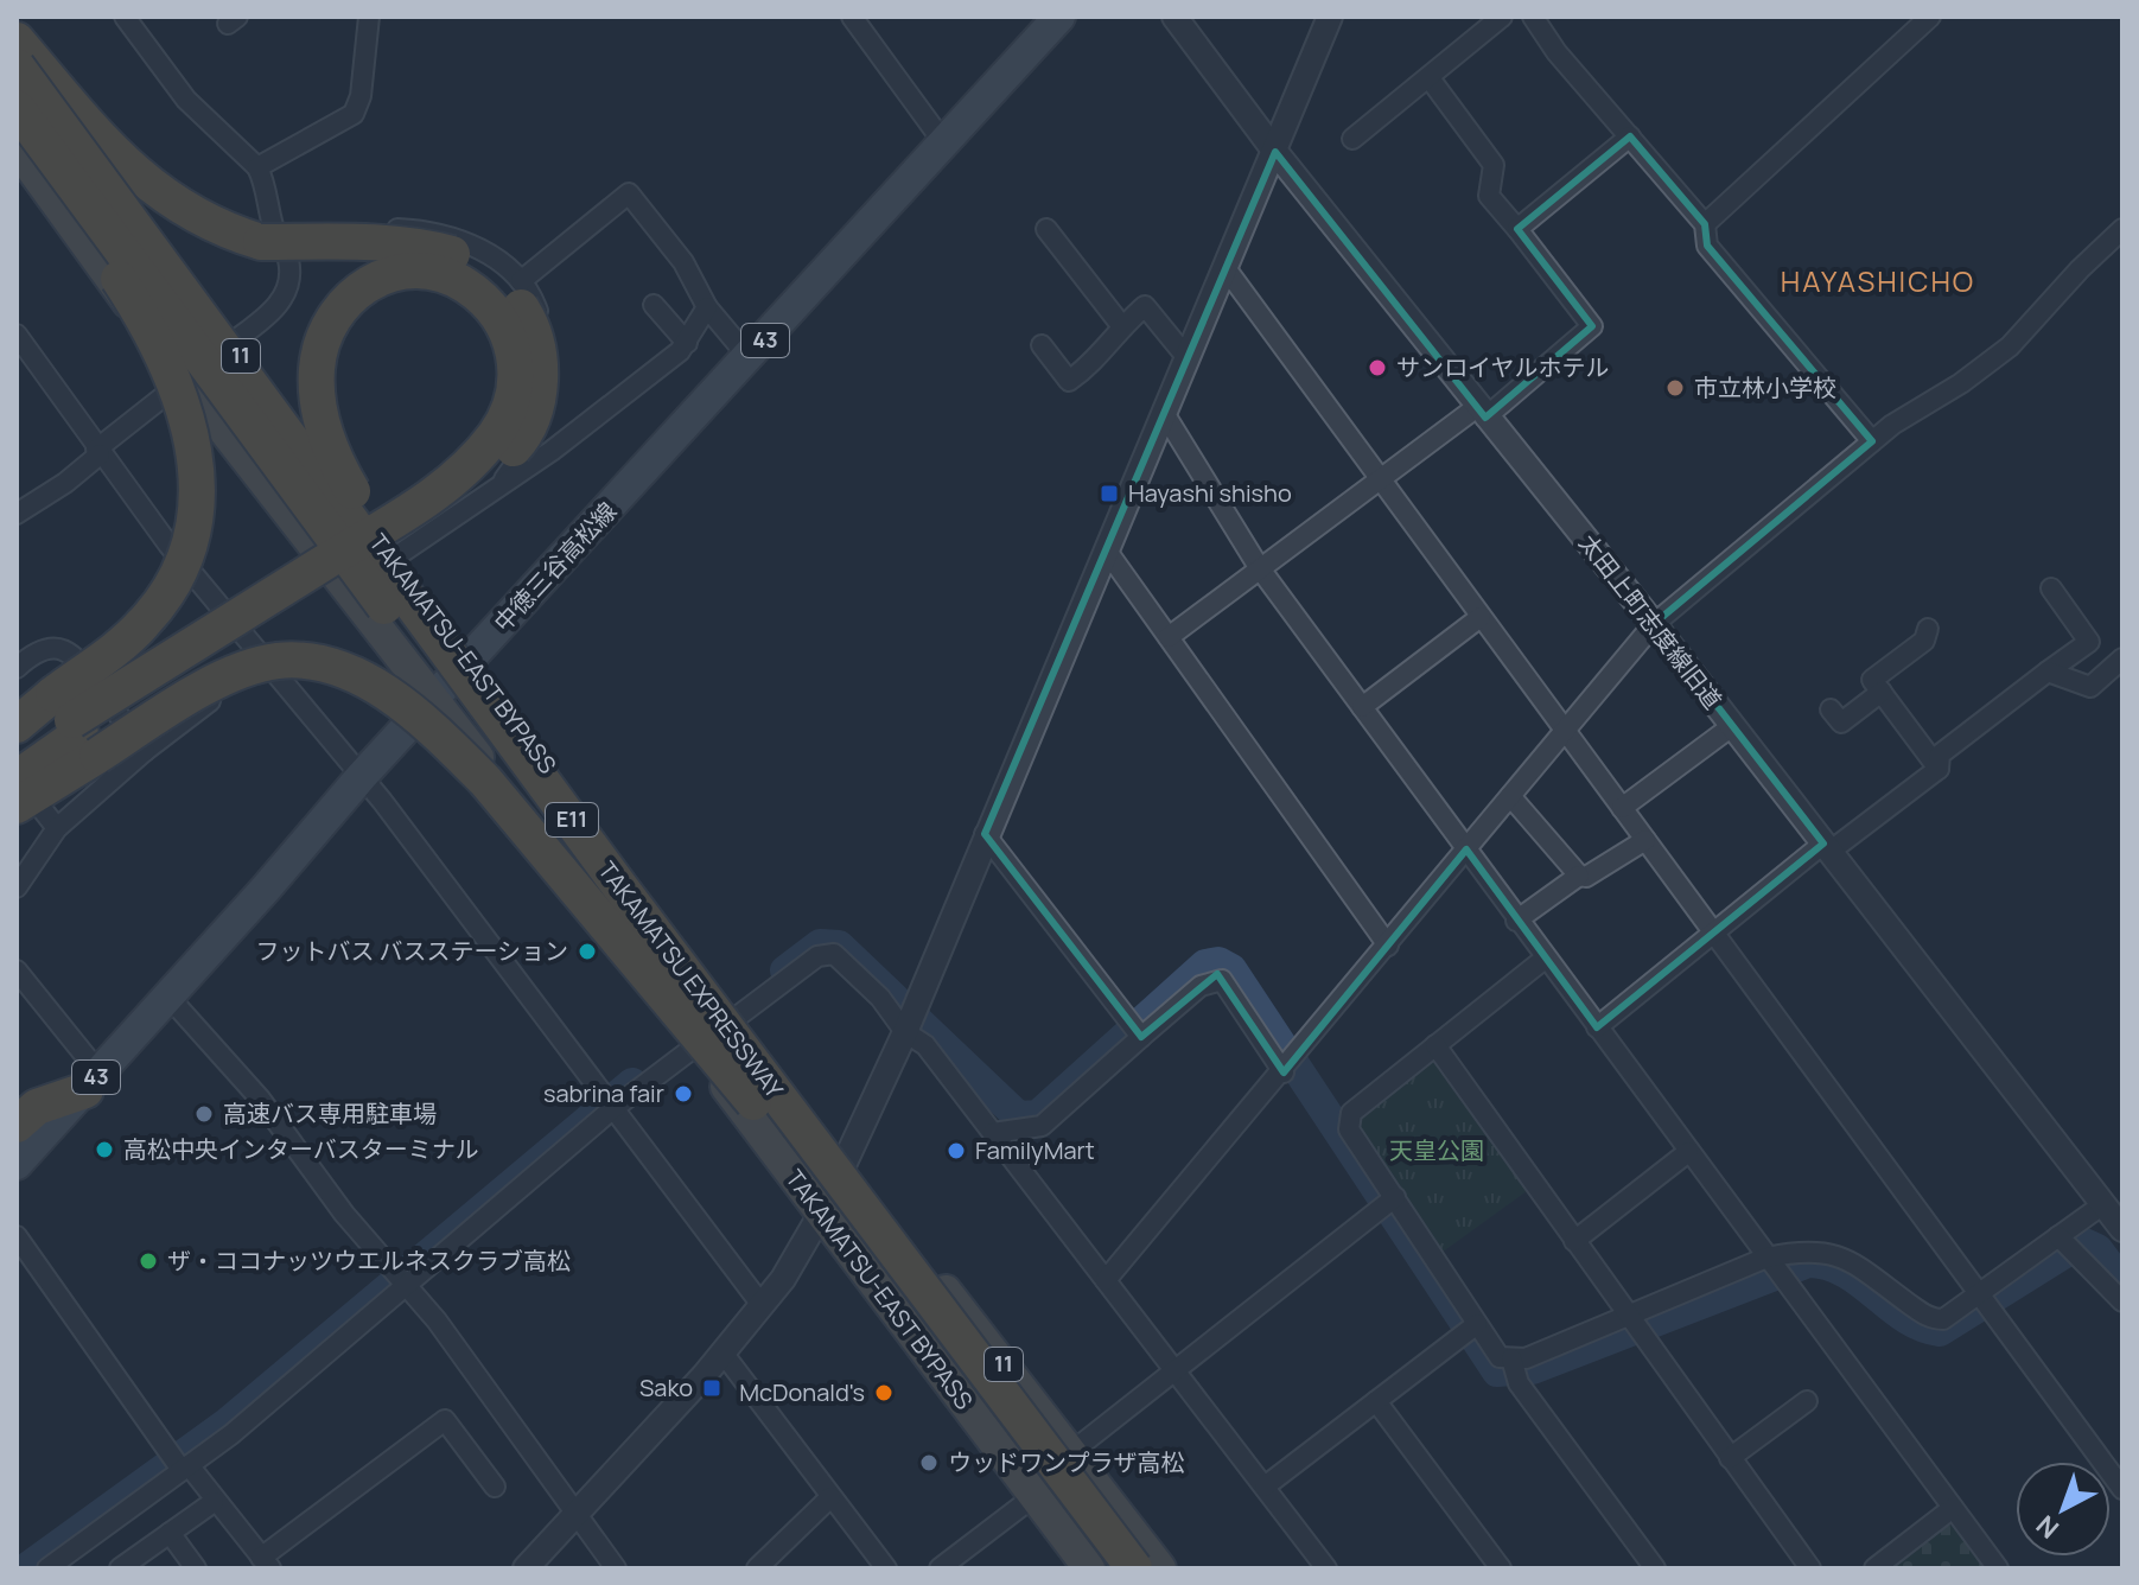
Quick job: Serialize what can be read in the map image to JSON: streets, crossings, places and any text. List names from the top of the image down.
{
  "streets": {
    "highway": [
      "11",
      "TAKAMATSU-EAST BYPASS",
      "E11",
      "TAKAMATSU EXPRESSWAY"
    ],
    "main road": ["43", "中徳三谷高松線"],
    "street": ["太田上町志度線旧道"]
  },
  "crossings": [
    ["中徳三谷高松線", "TAKAMATSU-EAST BYPASS"]
  ],
  "districts": ["HAYASHICHO"],
  "parks": ["天皇公園"],
  "places": {
    "other": [
      "サンロイヤルホテル",
      "市立林小学校",
      "フットバス バスステーション",
      "sabrina fair",
      "高速バス専用駐車場",
      "高松中央インターバスターミナル",
      "FamilyMart",
      "ザ・ココナッツウエルネスクラブ高松",
      "McDonald's",
      "ウッドワンプラザ高松"
    ],
    "transit": ["Hayashi shisho", "Sako"]
  },
  "north": "bottom left"
}
